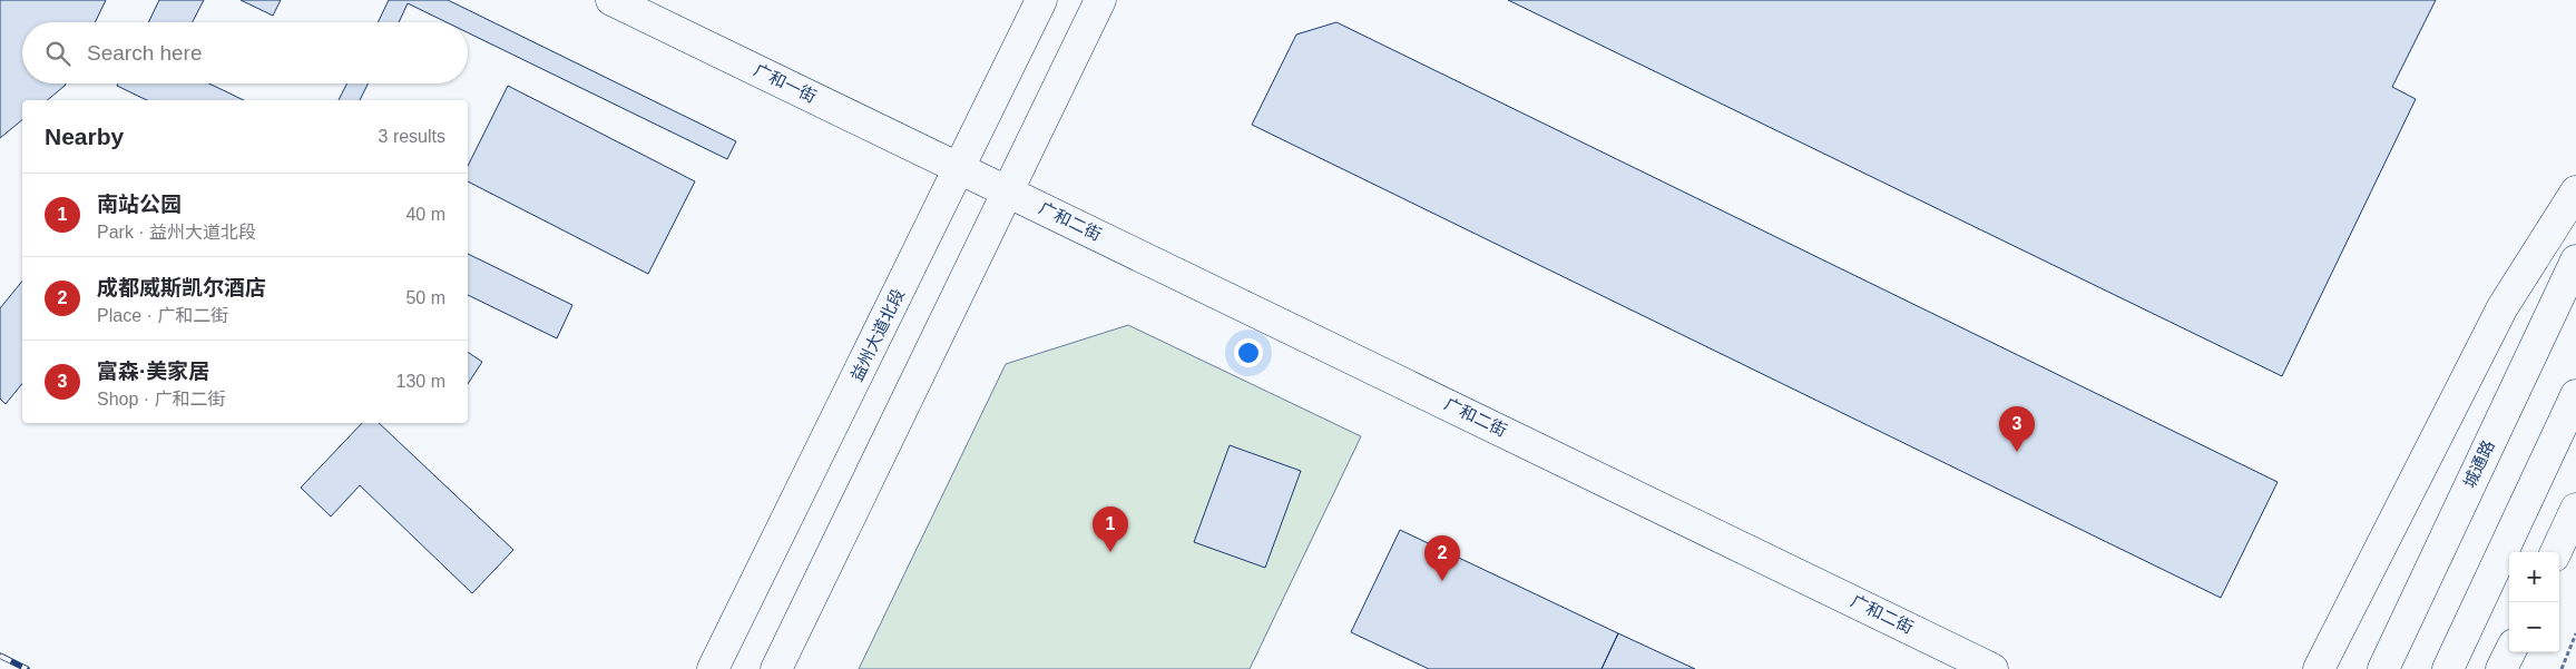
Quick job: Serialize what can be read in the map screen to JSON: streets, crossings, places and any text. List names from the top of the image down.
{
  "streets": {
    "main road": [
      "广和一街",
      "广和二街",
      "益州大道北段",
      "城通路"
    ]
  },
  "crossings": [
    ["广和一街", "广和二街"],
    ["广和一街", "益州大道北段"],
    ["广和二街", "益州大道北段"]
  ],
  "page": {
    "search": "Search here",
    "heading": ["Nearby", "3 results"],
    "list": [
      {
        "mark": "1",
        "name": "南站公园",
        "note": "Park · 益州大道北段",
        "value": "40 m"
      },
      {
        "mark": "2",
        "name": "成都威斯凯尔酒店",
        "note": "Place · 广和二街",
        "value": "50 m"
      },
      {
        "mark": "3",
        "name": "富森·美家居",
        "note": "Shop · 广和二街",
        "value": "130 m"
      }
    ],
    "pins": ["3", "1", "2"],
    "map_buttons": ["+", "−"]
  }
}
